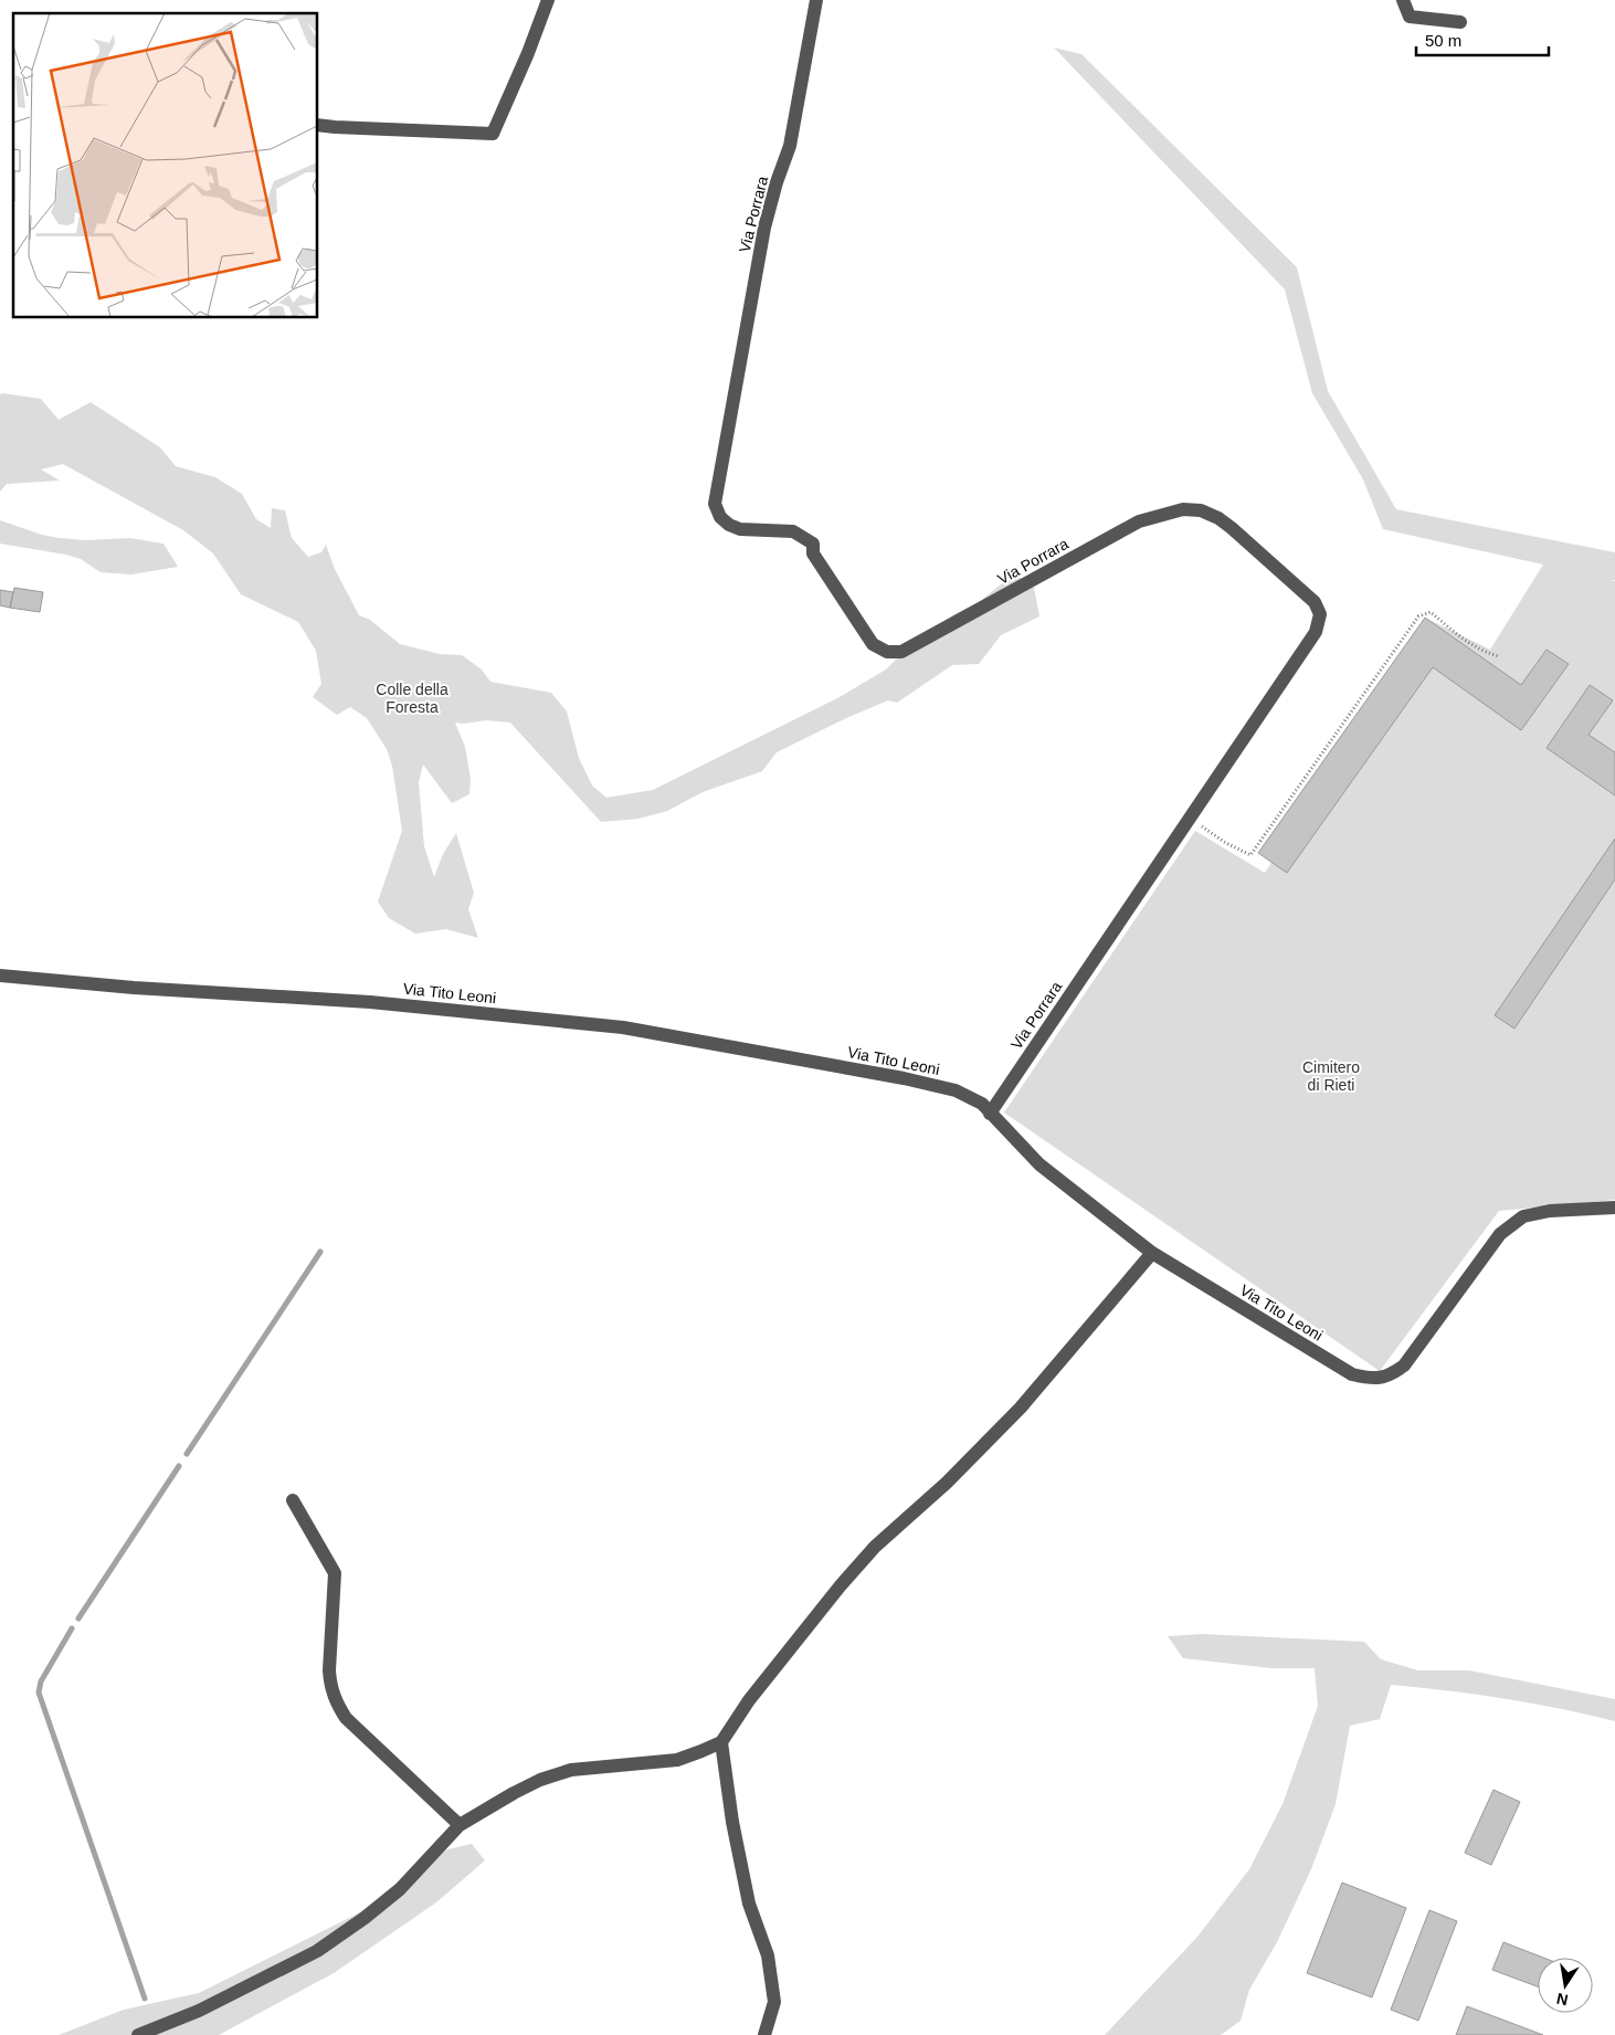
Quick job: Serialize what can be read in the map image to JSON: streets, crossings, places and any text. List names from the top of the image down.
{
  "streets": {
    "street": ["Via Porrara", "Via Tito Leoni"]
  },
  "crossings": [
    ["Via Porrara", "Via Tito Leoni"]
  ],
  "parks": ["Colle della Foresta", "Cimitero di Rieti"],
  "scale_bar": "50 m",
  "north": "bottom"
}
